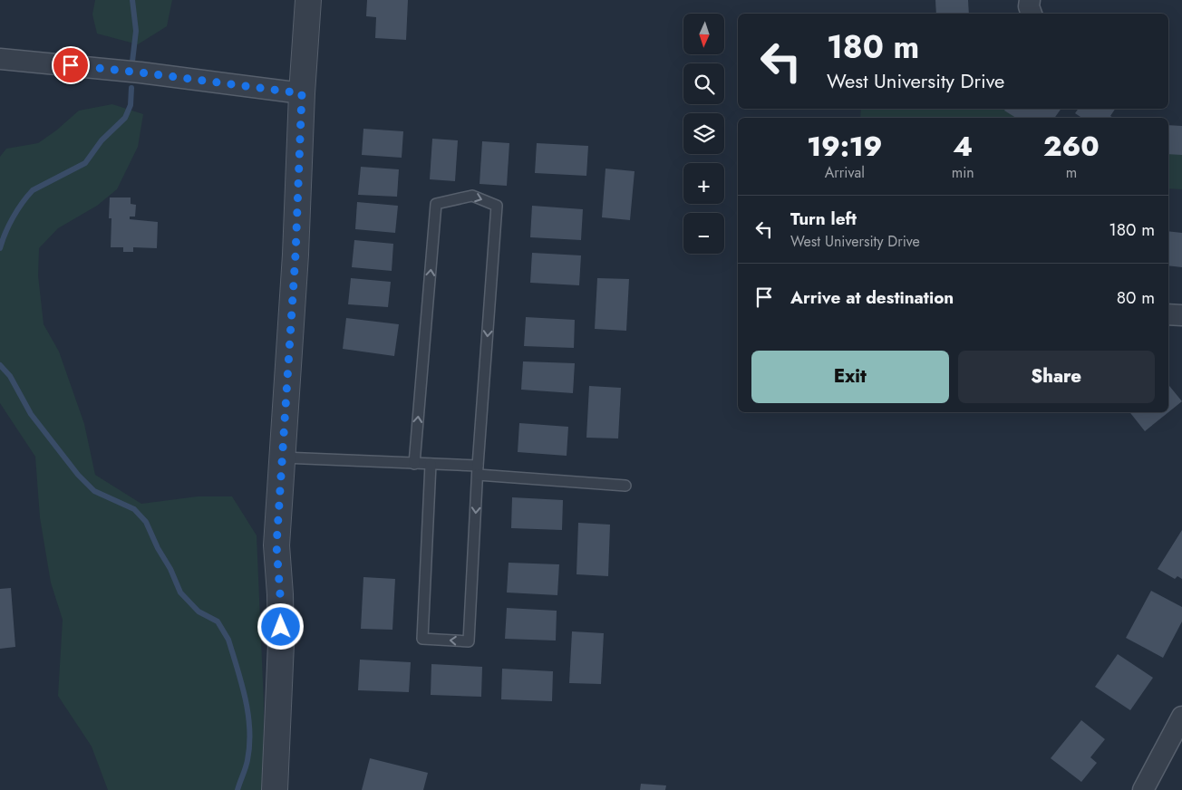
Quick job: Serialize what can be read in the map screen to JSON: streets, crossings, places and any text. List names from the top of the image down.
{
  "north": "bottom",
  "page": {
    "map_buttons": ["+", "−"],
    "turn": ["180 m", "West University Drive"],
    "eta": [
      "19:19",
      "Arrival",
      "4",
      "min",
      "260",
      "m"
    ],
    "list": [
      {
        "name": "Turn left",
        "note": "West University Drive",
        "value": "180 m"
      },
      {
        "name": "Arrive at destination",
        "value": "80 m"
      }
    ],
    "buttons": ["Exit", "Share"]
  }
}
